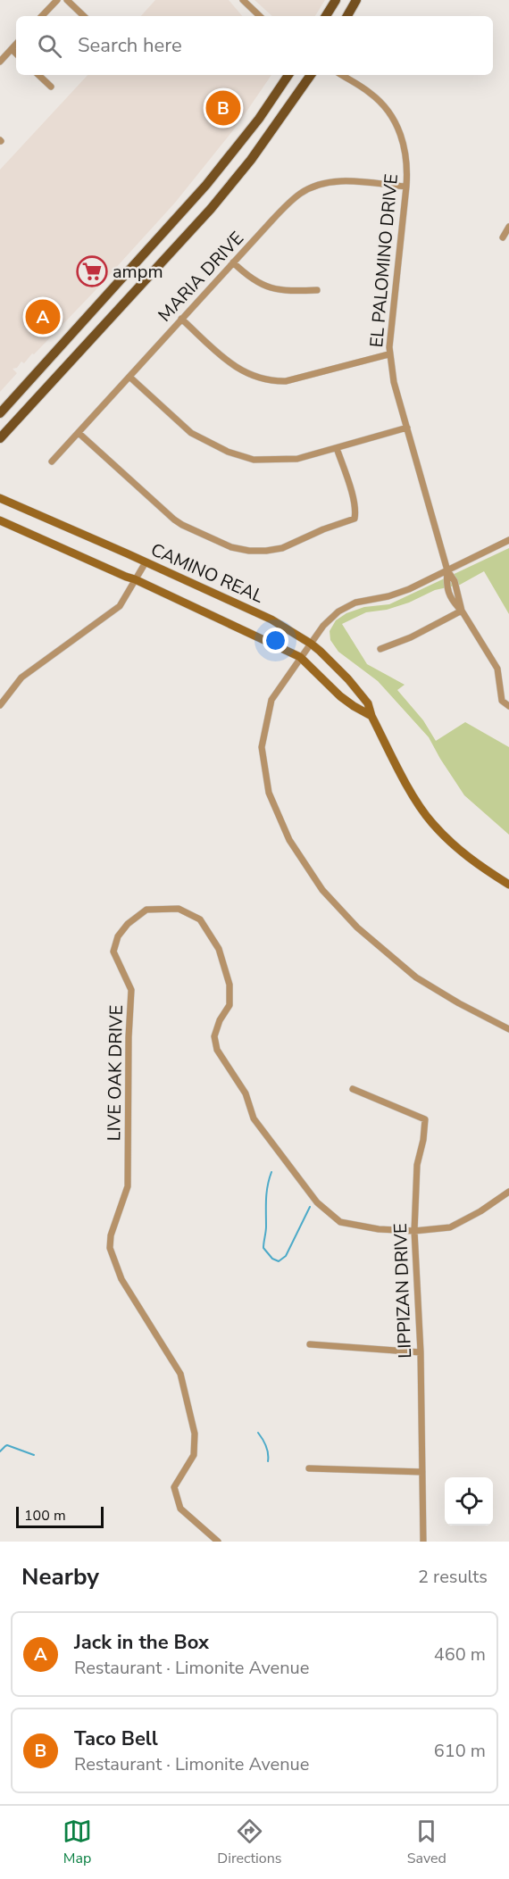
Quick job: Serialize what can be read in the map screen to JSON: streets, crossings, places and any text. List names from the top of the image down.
{
  "streets": {
    "main road": ["CAMINO REAL"],
    "street": [
      "EL PALOMINO DRIVE",
      "MARIA DRIVE",
      "LIVE OAK DRIVE",
      "LIPPIZAN DRIVE"
    ]
  },
  "crossings": [
    ["EL PALOMINO DRIVE", "MARIA DRIVE"],
    ["LIVE OAK DRIVE", "LIPPIZAN DRIVE"]
  ],
  "places": {
    "supermarket": ["ampm"]
  },
  "scale_bar": "100 m",
  "page": {
    "search": "Search here",
    "pins": ["B", "A"],
    "scale": "100 m",
    "heading": ["Nearby", "2 results"],
    "list": [
      {
        "mark": "A",
        "name": "Jack in the Box",
        "note": "Restaurant · Limonite Avenue",
        "value": "460 m"
      },
      {
        "mark": "B",
        "name": "Taco Bell",
        "note": "Restaurant · Limonite Avenue",
        "value": "610 m"
      }
    ],
    "nav": ["Map", "Directions", "Saved"]
  }
}
